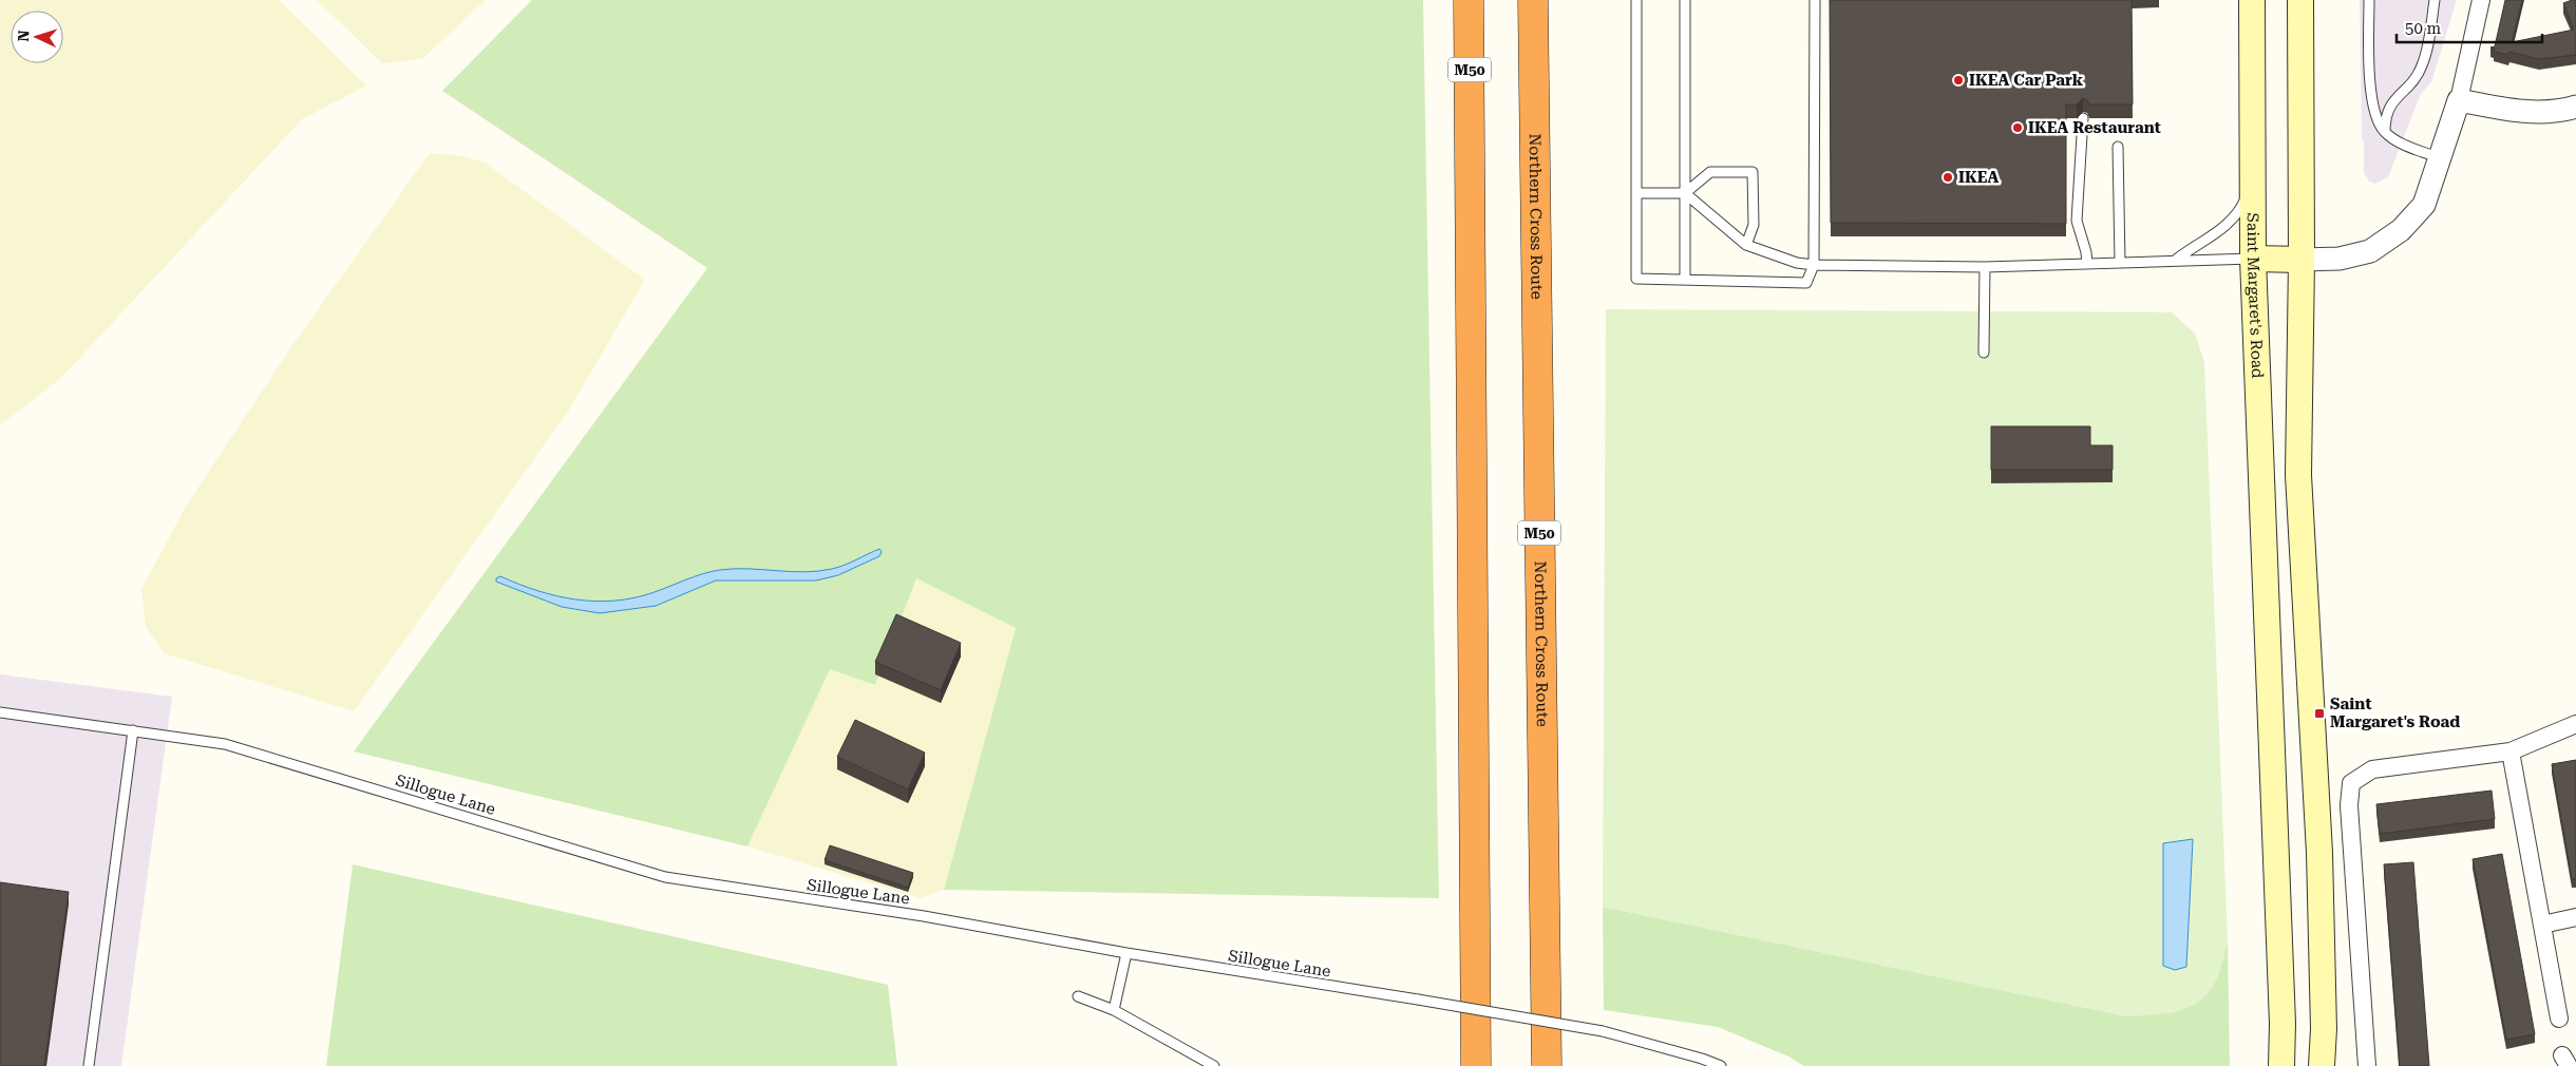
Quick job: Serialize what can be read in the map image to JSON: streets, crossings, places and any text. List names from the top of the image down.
{
  "streets": {
    "highway": ["M50", "Northern Cross Route"],
    "main road": ["Saint Margaret's Road"],
    "lane": ["Sillogue Lane"]
  },
  "places": {
    "other": ["IKEA Car Park", "IKEA Restaurant", "IKEA"],
    "transit": ["Saint Margaret's Road"]
  },
  "scale_bar": "50 m",
  "north": "left"
}
